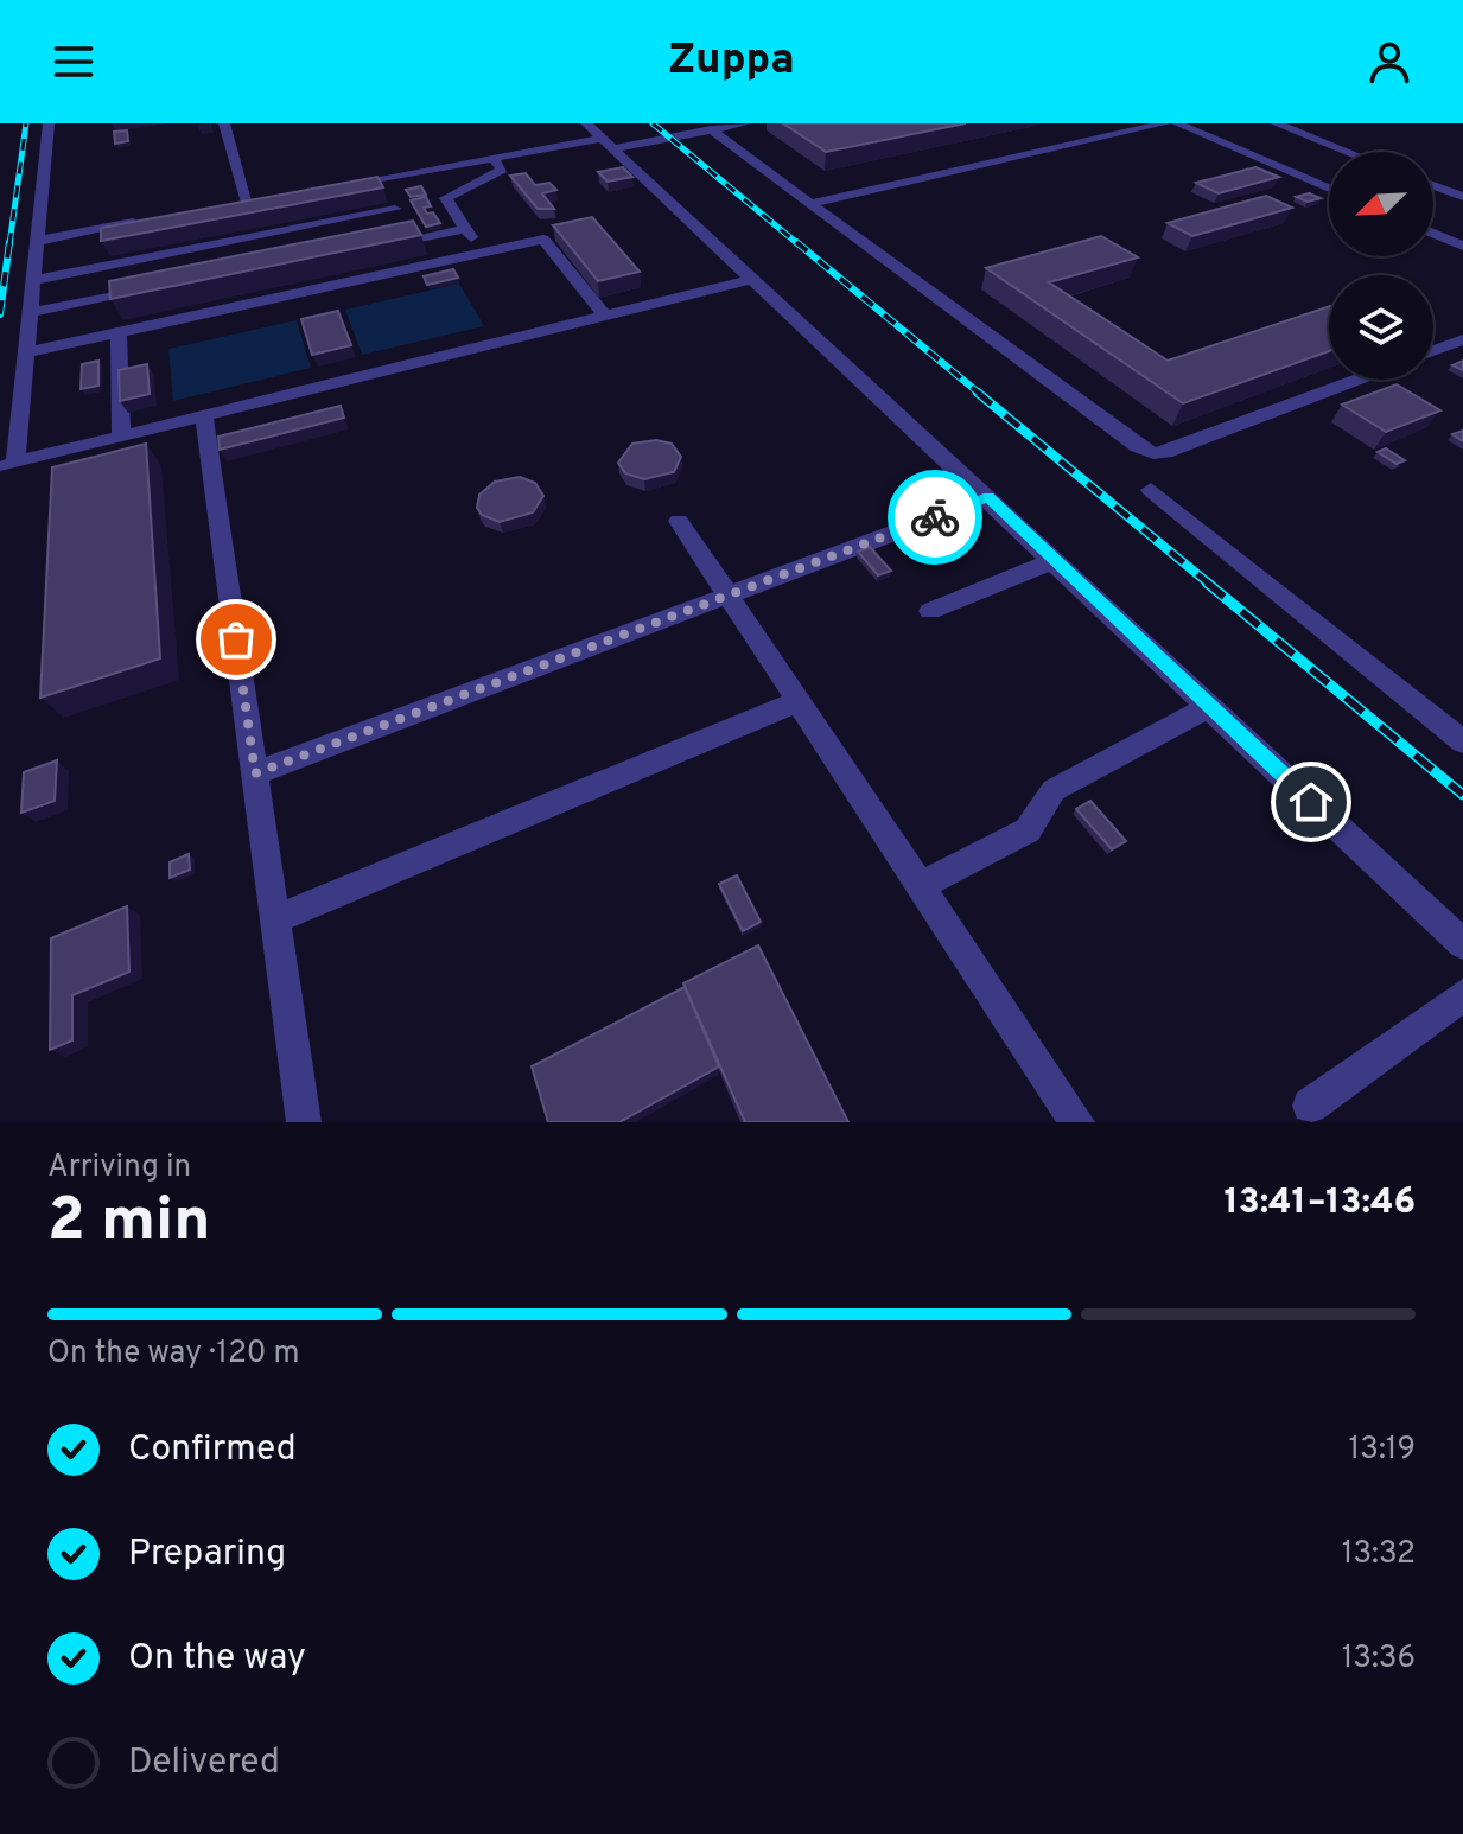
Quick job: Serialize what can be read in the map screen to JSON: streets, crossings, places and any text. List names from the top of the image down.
{
  "north": "bottom left",
  "page": {
    "header": "Zuppa",
    "heading": ["2 min", "Arriving in", "13:41–13:46"],
    "bar": "On the way · 120 m",
    "list": [
      ["Confirmed", "13:19"],
      ["Preparing", "13:32"],
      ["On the way", "13:36"],
      "Delivered"
    ]
  }
}
